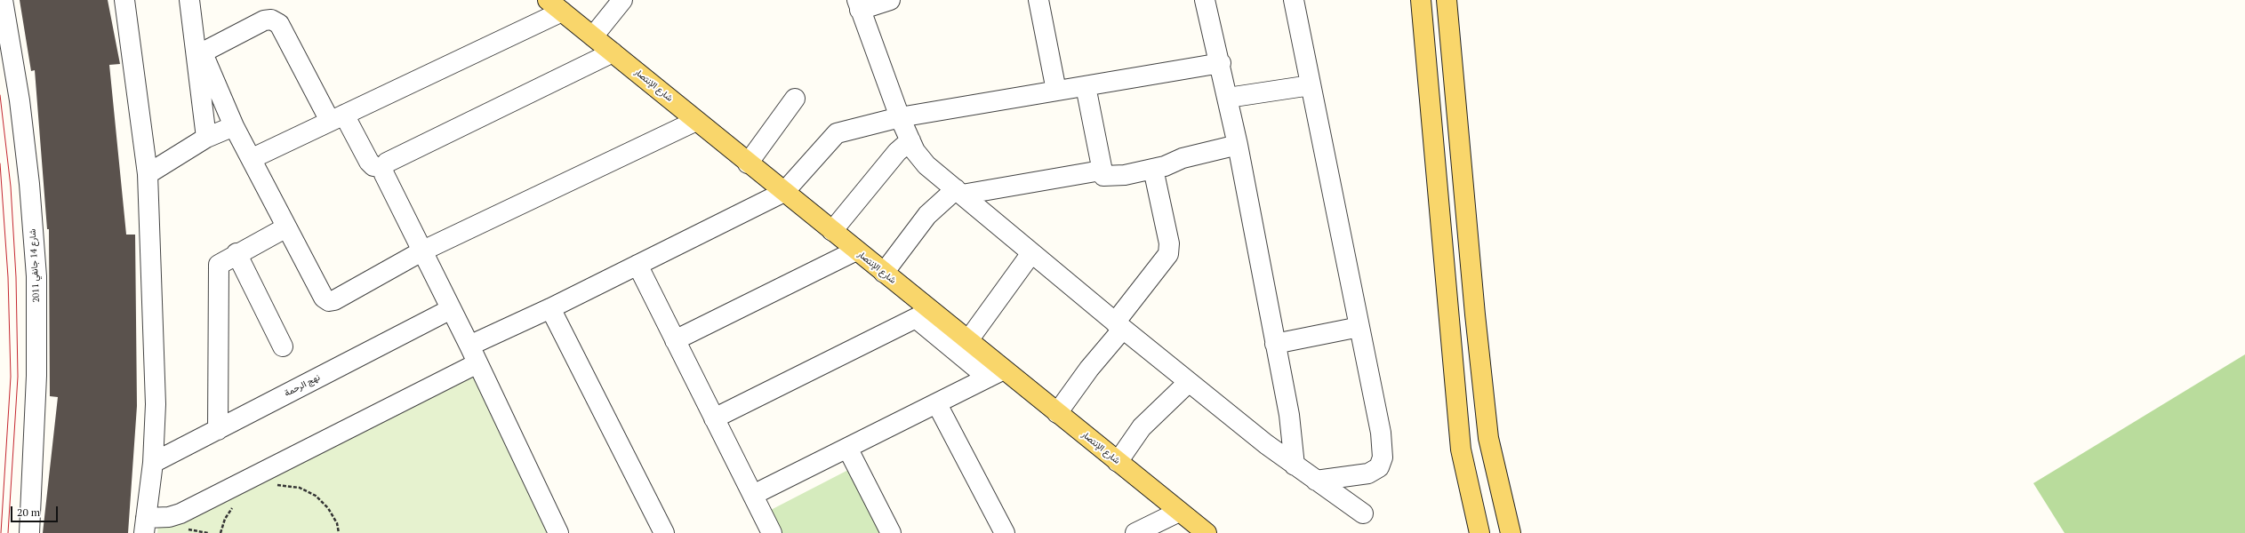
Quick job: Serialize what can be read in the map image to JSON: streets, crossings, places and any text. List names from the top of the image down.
{
  "streets": {
    "main road": ["شارع الإنتصار"],
    "street": ["شارع 14 جانفي 2011", "نهج الرحمة"]
  },
  "scale_bar": "20 m"
}
